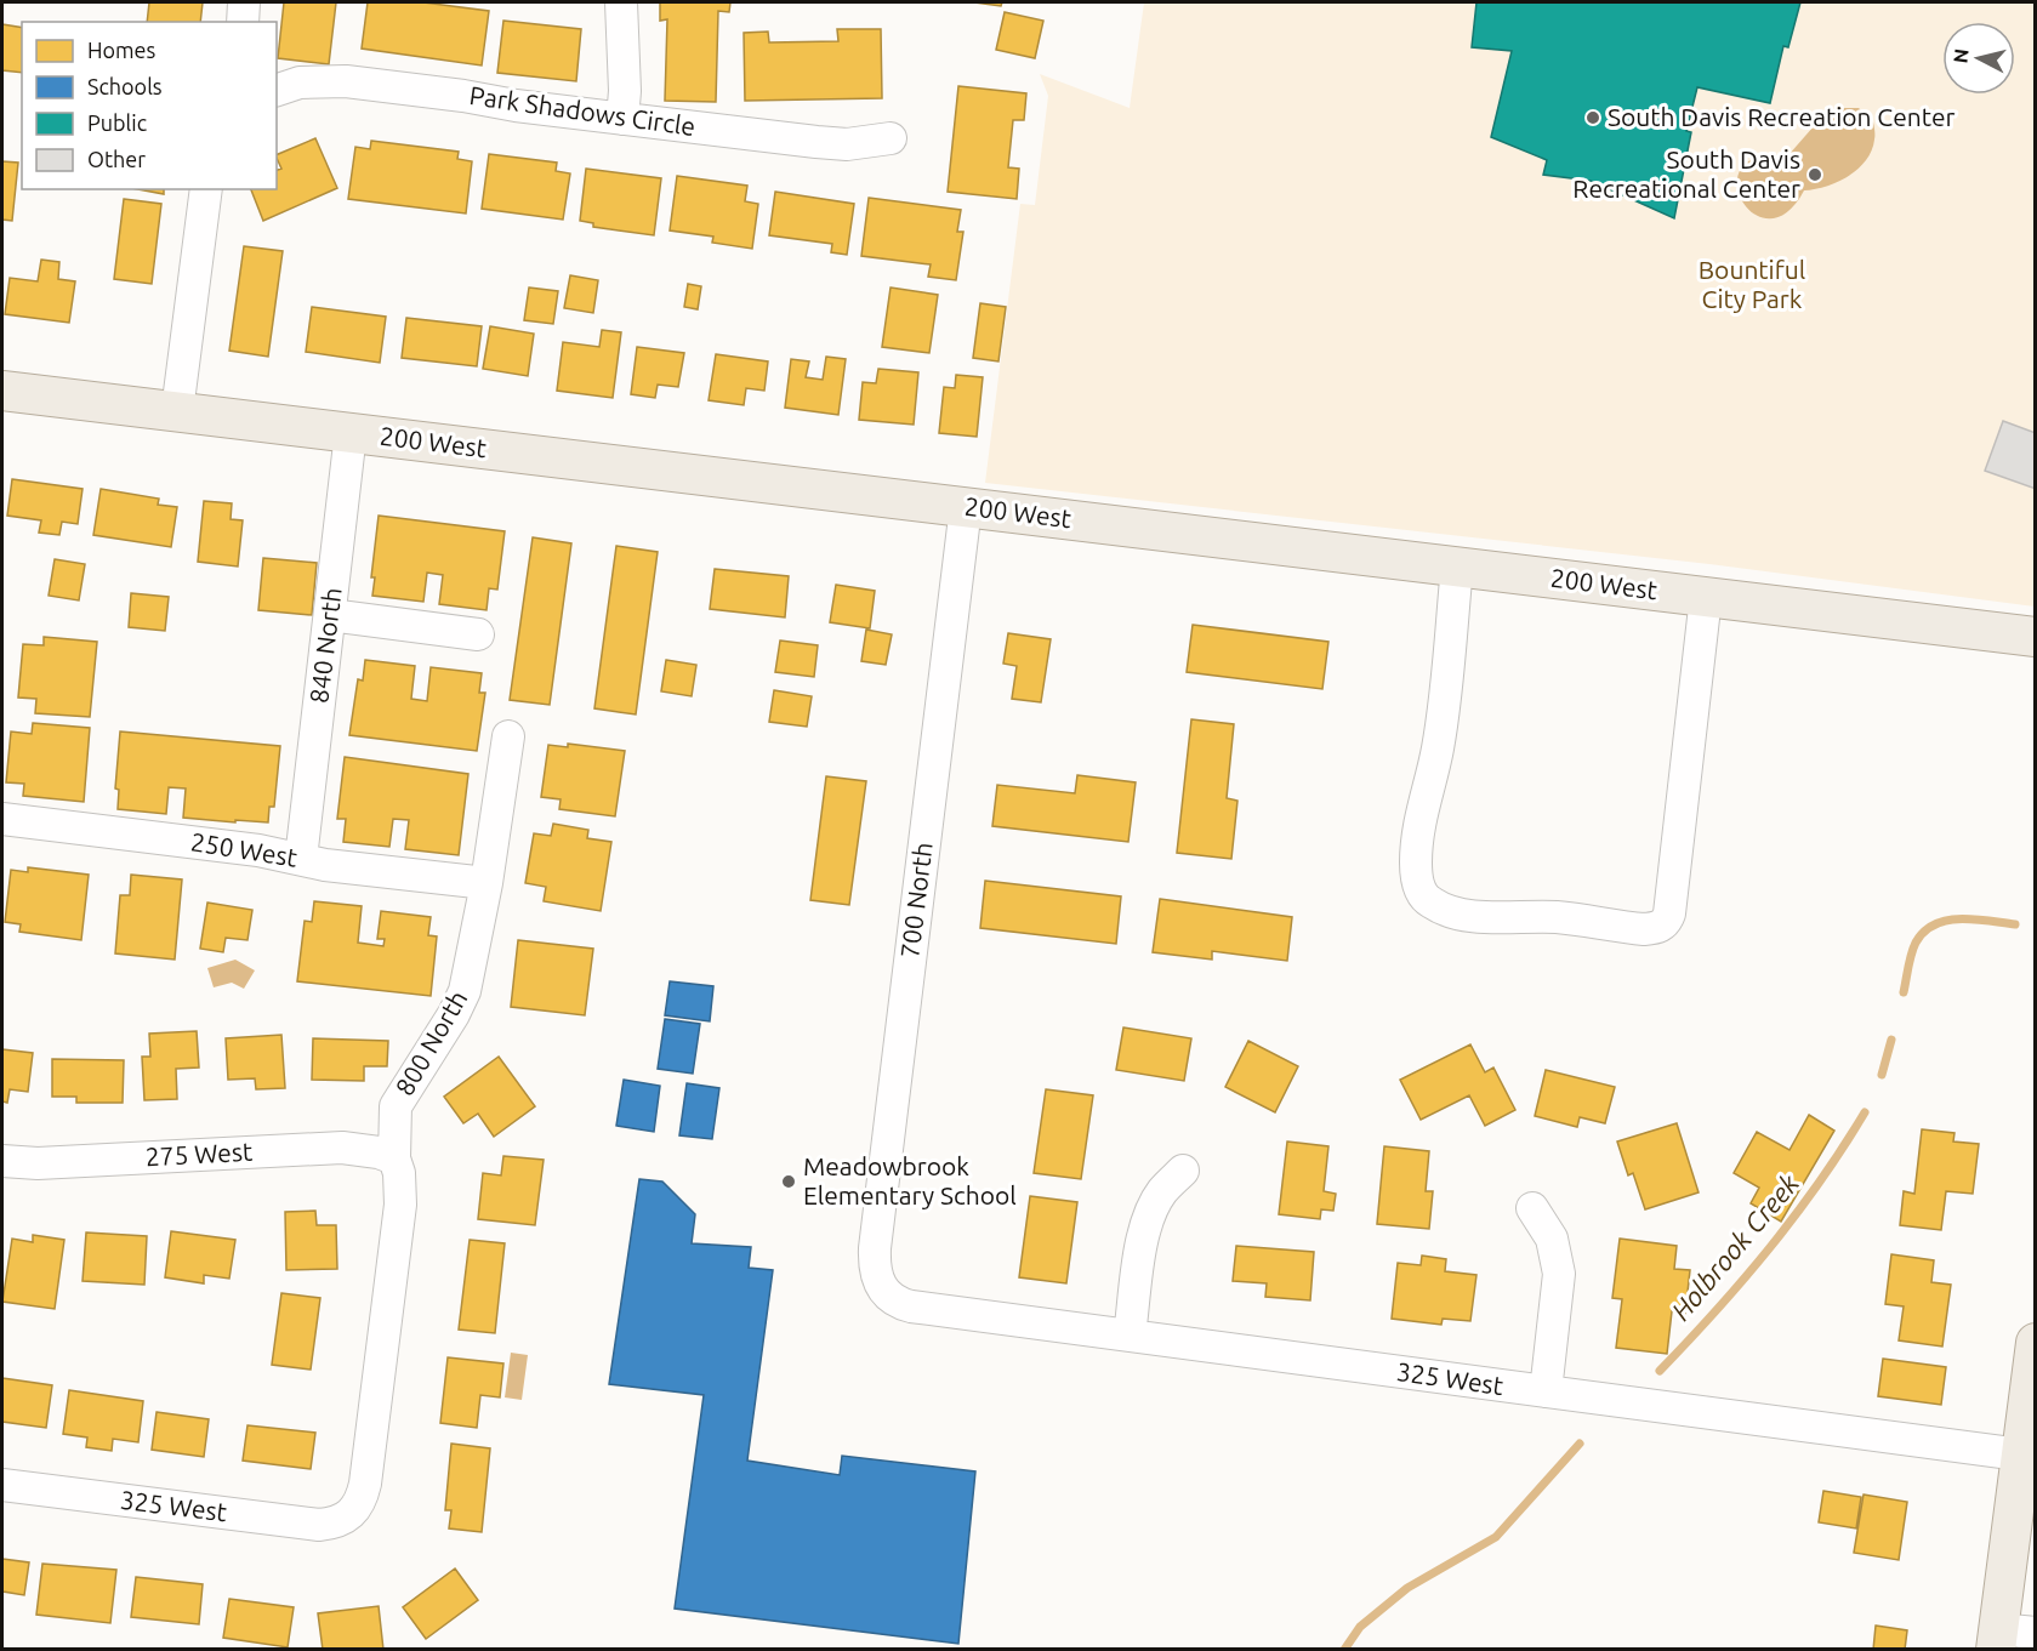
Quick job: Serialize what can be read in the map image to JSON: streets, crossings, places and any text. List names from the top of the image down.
{
  "streets": {
    "main road": ["200 West"],
    "street": [
      "Park Shadows Circle",
      "840 North",
      "250 West",
      "700 North",
      "800 North",
      "275 West",
      "325 West"
    ]
  },
  "crossings": [
    ["200 West", "840 North"],
    ["200 West", "700 North"],
    ["840 North", "250 West"],
    ["250 West", "800 North"],
    ["700 North", "325 West"],
    ["800 North", "275 West"],
    ["800 North", "325 West"]
  ],
  "water": ["Holbrook Creek"],
  "parks": ["Bountiful City Park"],
  "places": ["South Davis Recreation Center", "South Davis Recreational Center", "Meadowbrook Elementary School"],
  "legend": [
    "Homes",
    "Schools",
    "Public",
    "Other"
  ],
  "north": "left"
}
